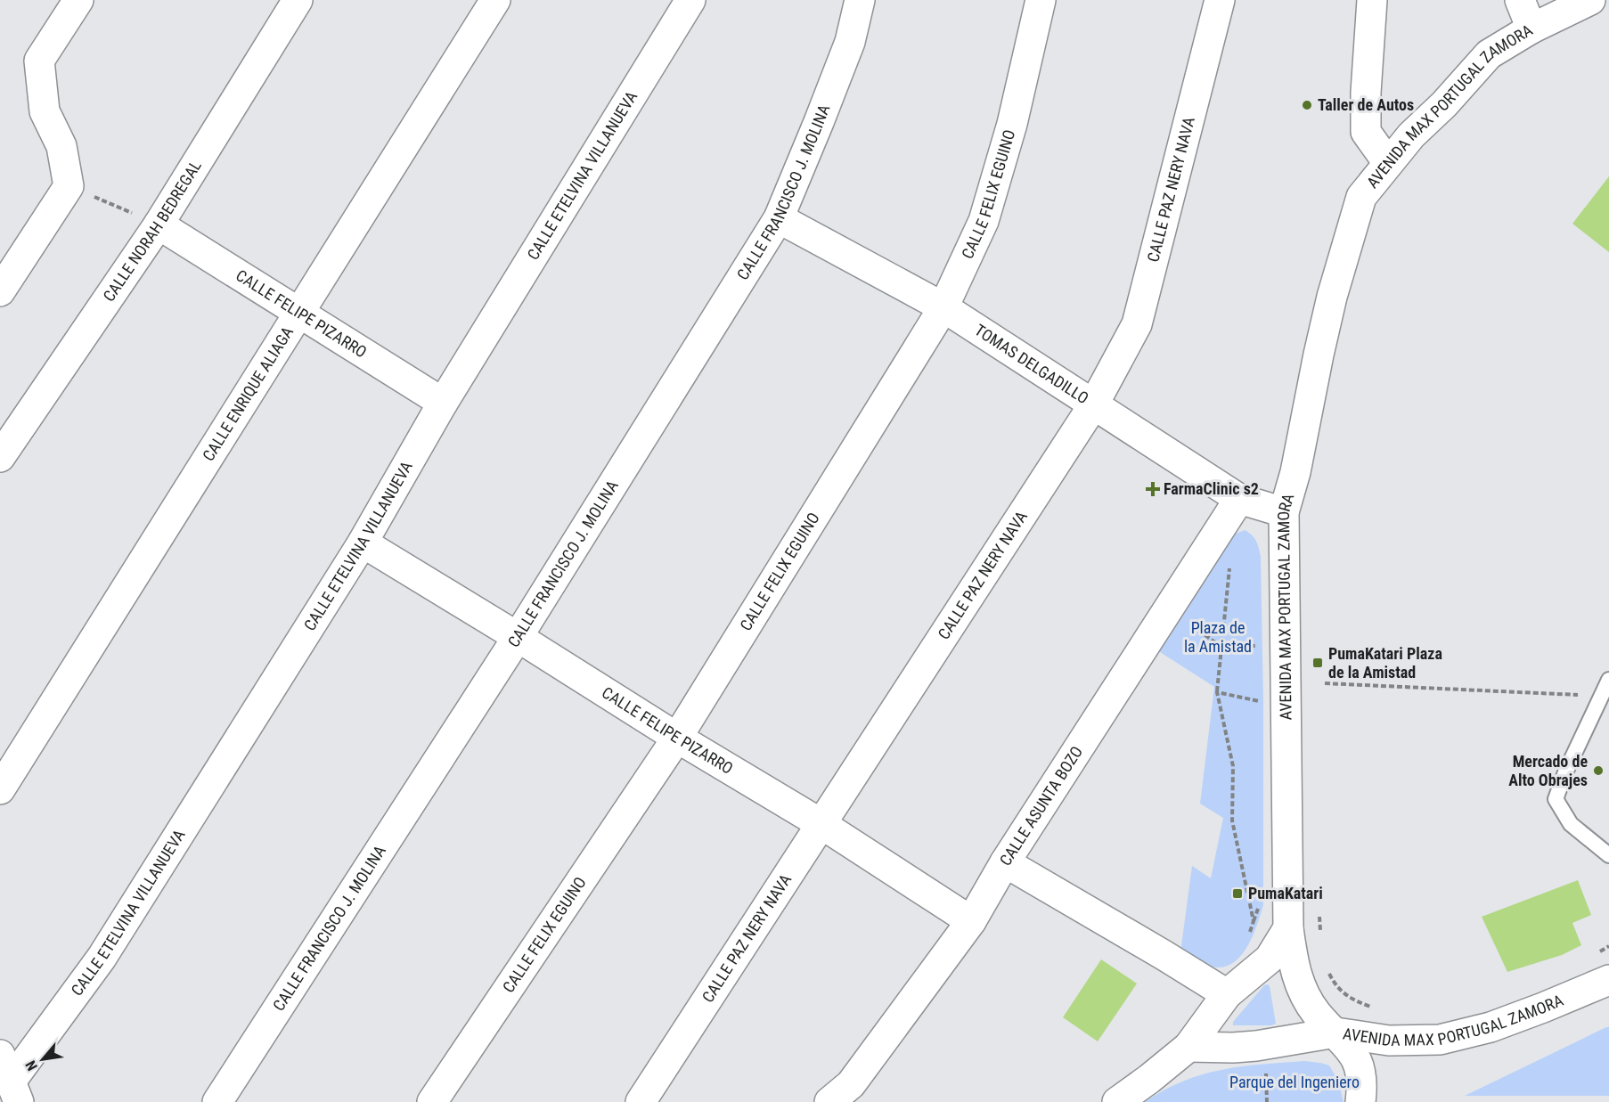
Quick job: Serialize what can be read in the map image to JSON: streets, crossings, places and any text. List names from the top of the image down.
{
  "streets": {
    "street": [
      "AVENIDA MAX PORTUGAL ZAMORA",
      "CALLE ETELVINA VILLANUEVA",
      "CALLE PAZ NERY NAVA",
      "CALLE FRANCISCO J. MOLINA",
      "CALLE FELIX EGUINO",
      "CALLE NORAH BEDREGAL",
      "CALLE FELIPE PIZARRO",
      "TOMAS DELGADILLO",
      "CALLE ENRIQUE ALIAGA",
      "CALLE ASUNTA BOZO"
    ]
  },
  "crossings": [
    ["AVENIDA MAX PORTUGAL ZAMORA", "TOMAS DELGADILLO"],
    ["CALLE ETELVINA VILLANUEVA", "CALLE FELIPE PIZARRO"],
    ["CALLE PAZ NERY NAVA", "CALLE FELIPE PIZARRO"],
    ["CALLE PAZ NERY NAVA", "TOMAS DELGADILLO"],
    ["CALLE FRANCISCO J. MOLINA", "CALLE FELIPE PIZARRO"],
    ["CALLE FRANCISCO J. MOLINA", "TOMAS DELGADILLO"],
    ["CALLE FELIX EGUINO", "CALLE FELIPE PIZARRO"],
    ["CALLE FELIX EGUINO", "TOMAS DELGADILLO"],
    ["CALLE NORAH BEDREGAL", "CALLE FELIPE PIZARRO"],
    ["CALLE FELIPE PIZARRO", "CALLE ENRIQUE ALIAGA"],
    ["CALLE FELIPE PIZARRO", "CALLE ASUNTA BOZO"],
    ["TOMAS DELGADILLO", "CALLE ASUNTA BOZO"]
  ],
  "parks": ["Plaza de la Amistad", "Parque del Ingeniero"],
  "places": {
    "other": ["Taller de Autos", "Mercado de Alto Obrajes"],
    "health": ["FarmaClinic s2"],
    "transit": ["PumaKatari Plaza de la Amistad", "PumaKatari"]
  },
  "north": "bottom left"
}
